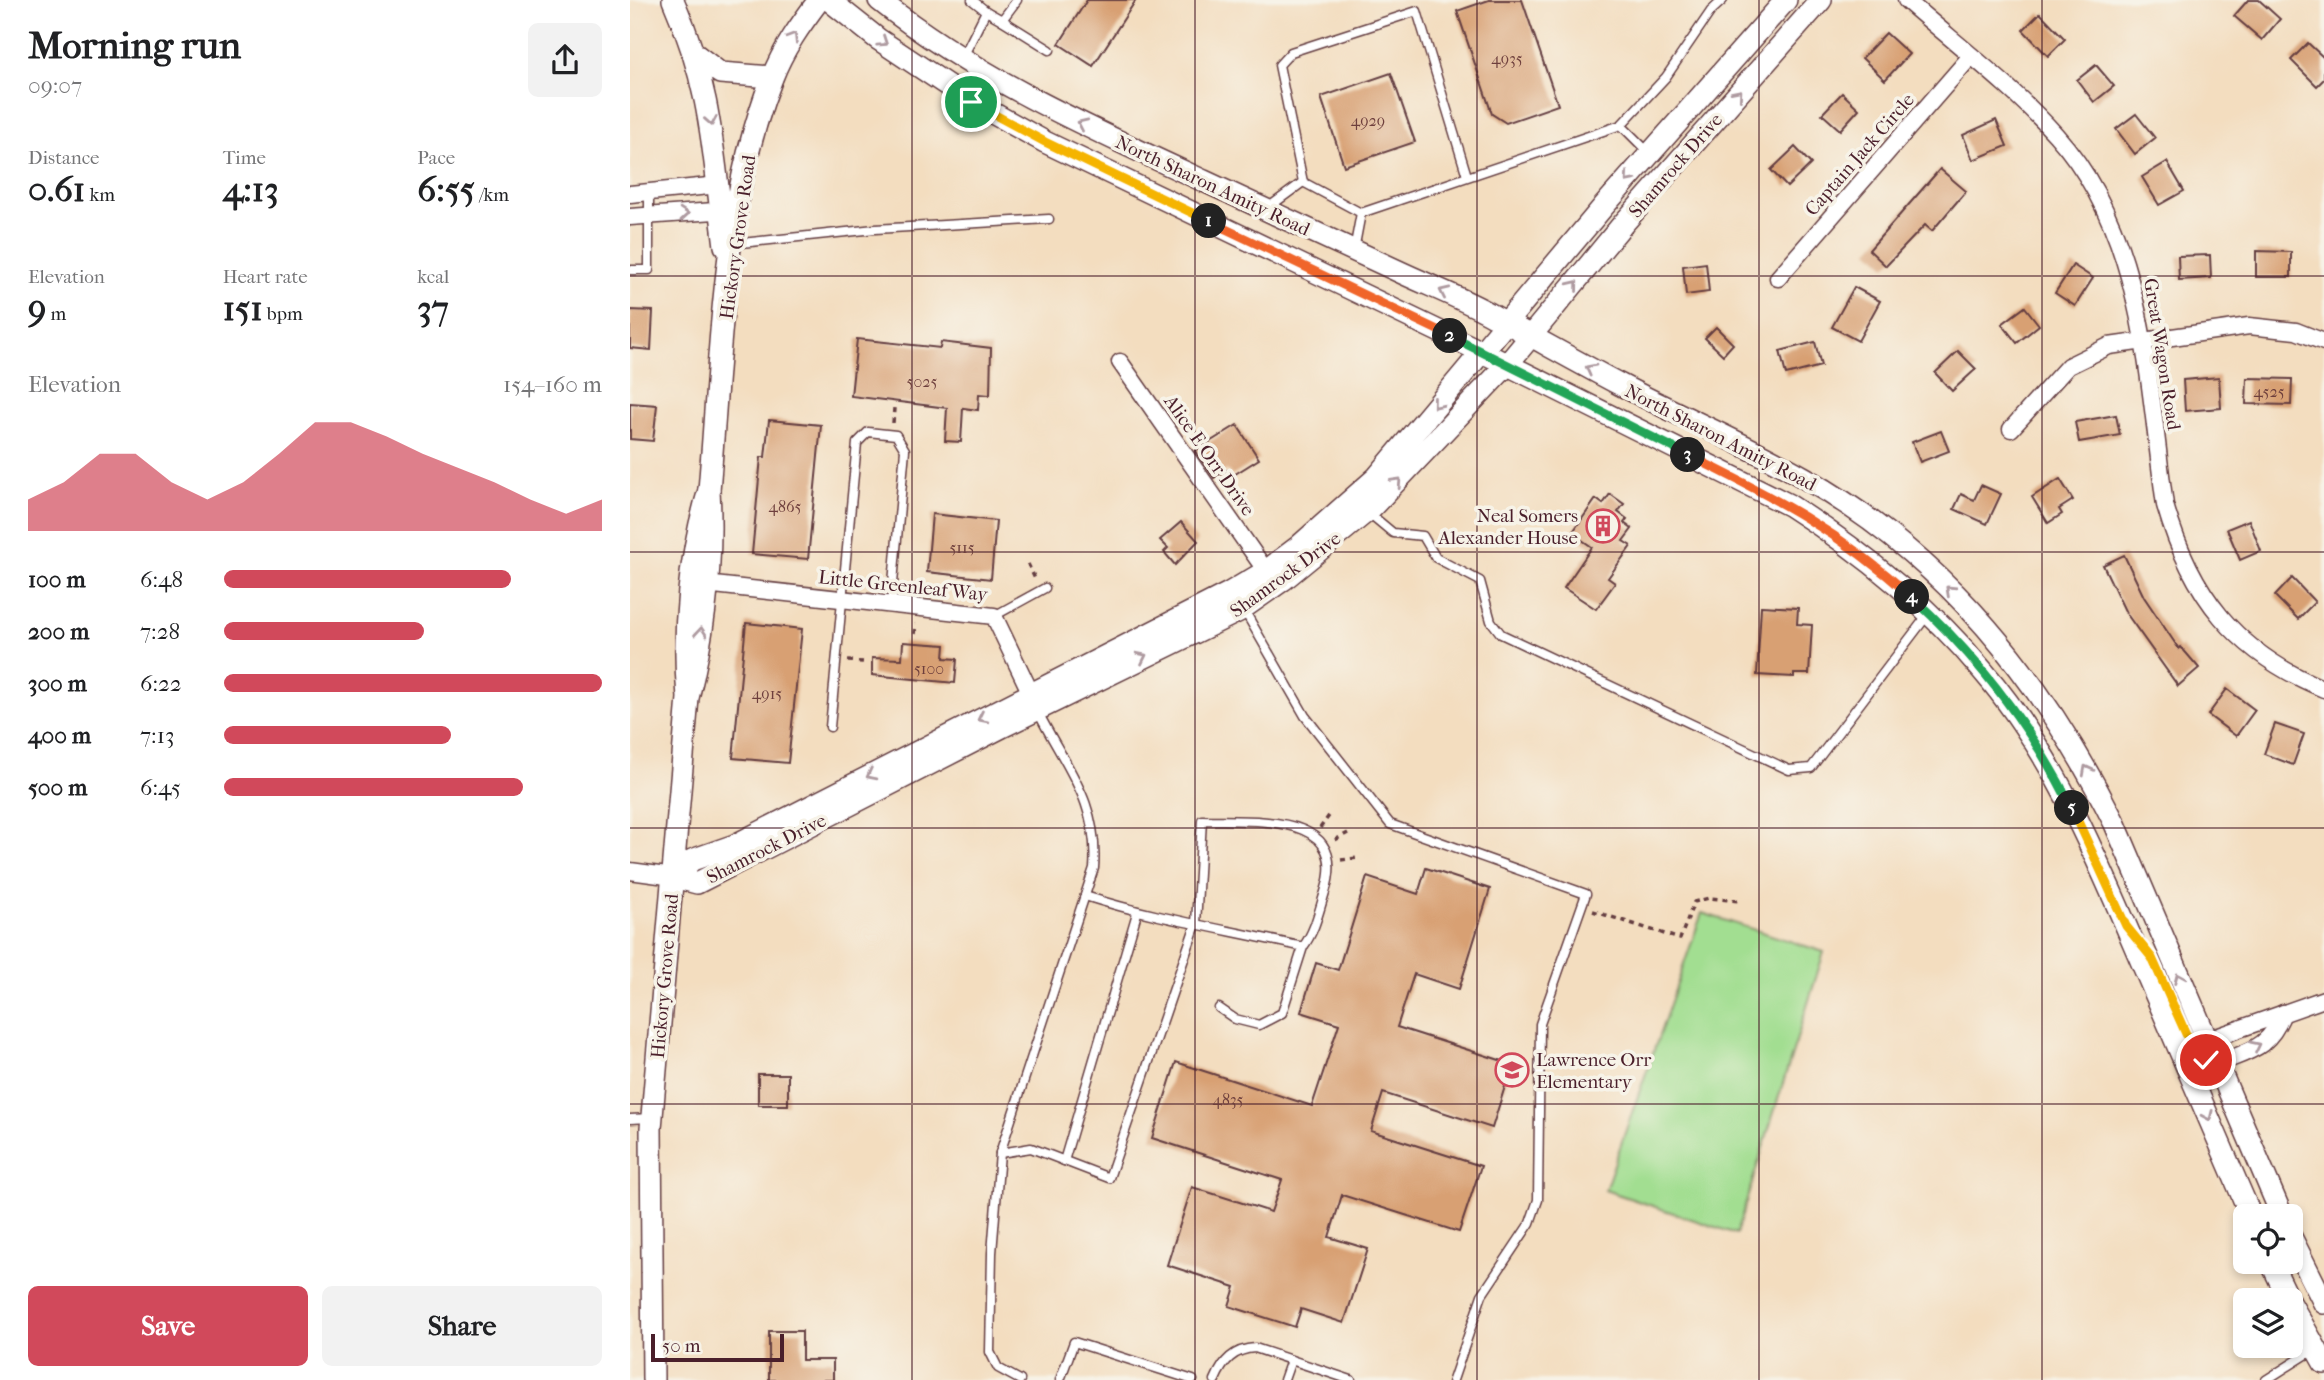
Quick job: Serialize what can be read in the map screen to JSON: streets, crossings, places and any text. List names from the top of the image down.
{
  "streets": {
    "main road": ["Shamrock Drive", "North Sharon Amity Road", "Hickory Grove Road"],
    "street": [
      "Captain Jack Circle",
      "Great Wagon Road",
      "Alice E Orr Drive",
      "Little Greenleaf Way"
    ]
  },
  "crossings": [
    ["Captain Jack Circle", "Great Wagon Road"],
    ["Shamrock Drive", "North Sharon Amity Road"],
    ["Shamrock Drive", "Hickory Grove Road"],
    ["Shamrock Drive", "Alice E Orr Drive"],
    ["Shamrock Drive", "Little Greenleaf Way"],
    ["Hickory Grove Road", "Little Greenleaf Way"]
  ],
  "places": {
    "building": ["Neal Somers Alexander House"],
    "school or university": ["Lawrence Orr Elementary"]
  },
  "house_numbers": [
    "4935",
    "4929",
    "5025",
    "4525",
    "4865",
    "5115",
    "5100",
    "4915",
    "4835"
  ],
  "scale_bar": "50 m",
  "page": {
    "heading": ["Morning run", "09:07"],
    "stats": [
      ["Distance", "0.61 km"],
      ["Time", "4:13"],
      ["Pace", "6:55 /km"],
      ["Elevation", "9 m"],
      ["Heart rate", "151 bpm"],
      ["kcal", "37"]
    ],
    "pins": [
      "1",
      "2",
      "3",
      "4",
      "5"
    ],
    "chart": ["Elevation", "154–160 m"],
    "list": [
      {
        "name": "100 m",
        "note": "6:48"
      },
      {
        "name": "200 m",
        "note": "7:28"
      },
      {
        "name": "300 m",
        "note": "6:22"
      },
      {
        "name": "400 m",
        "note": "7:13"
      },
      {
        "name": "500 m",
        "note": "6:45"
      }
    ],
    "buttons": ["Save", "Share"],
    "scale": "50 m"
  }
}
